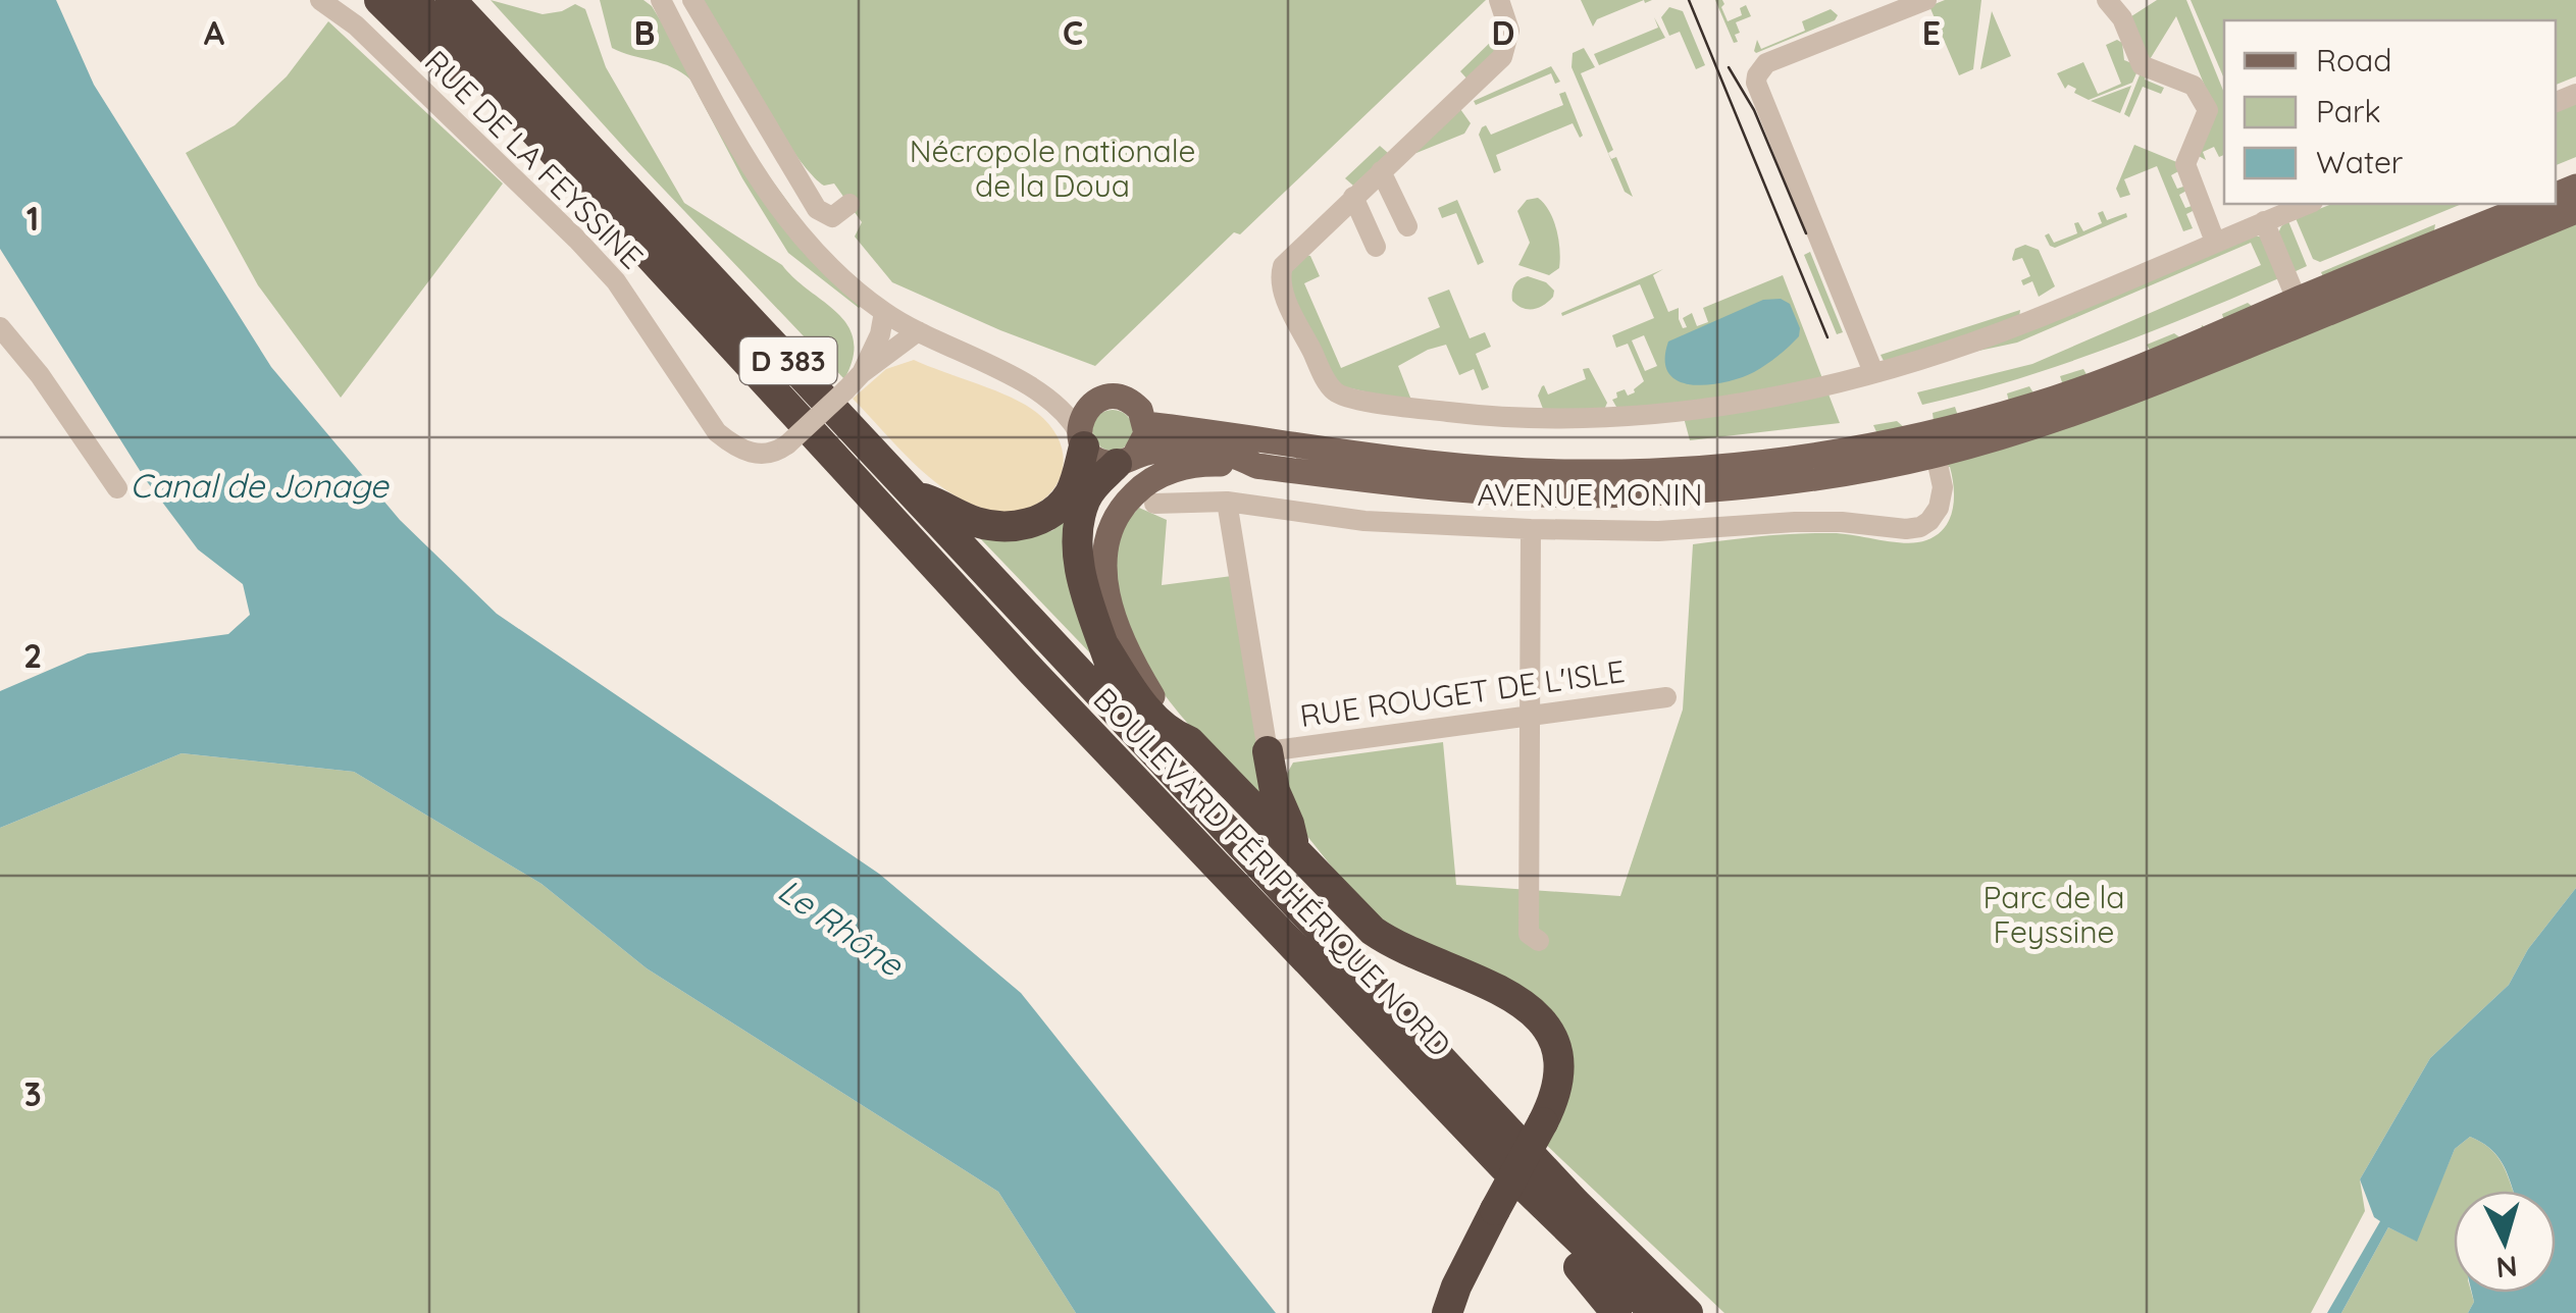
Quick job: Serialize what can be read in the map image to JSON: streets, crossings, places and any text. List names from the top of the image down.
{
  "streets": {
    "highway": ["D 383", "BOULEVARD PÉRIPHÉRIQUE NORD"],
    "street": ["RUE DE LA FEYSSINE", "AVENUE MONIN", "RUE ROUGET DE L'ISLE"]
  },
  "crossings": [
    ["D 383", "BOULEVARD PÉRIPHÉRIQUE NORD"]
  ],
  "water": ["Canal de Jonage", "Le Rhône"],
  "parks": ["Nécropole nationale de la Doua", "Parc de la Feyssine"],
  "legend": ["Road", "Park", "Water"],
  "north": "bottom",
  "grid": {
    "columns": [
      "A",
      "B",
      "C",
      "D",
      "E"
    ],
    "rows": ["1", "2", "3"]
  }
}
